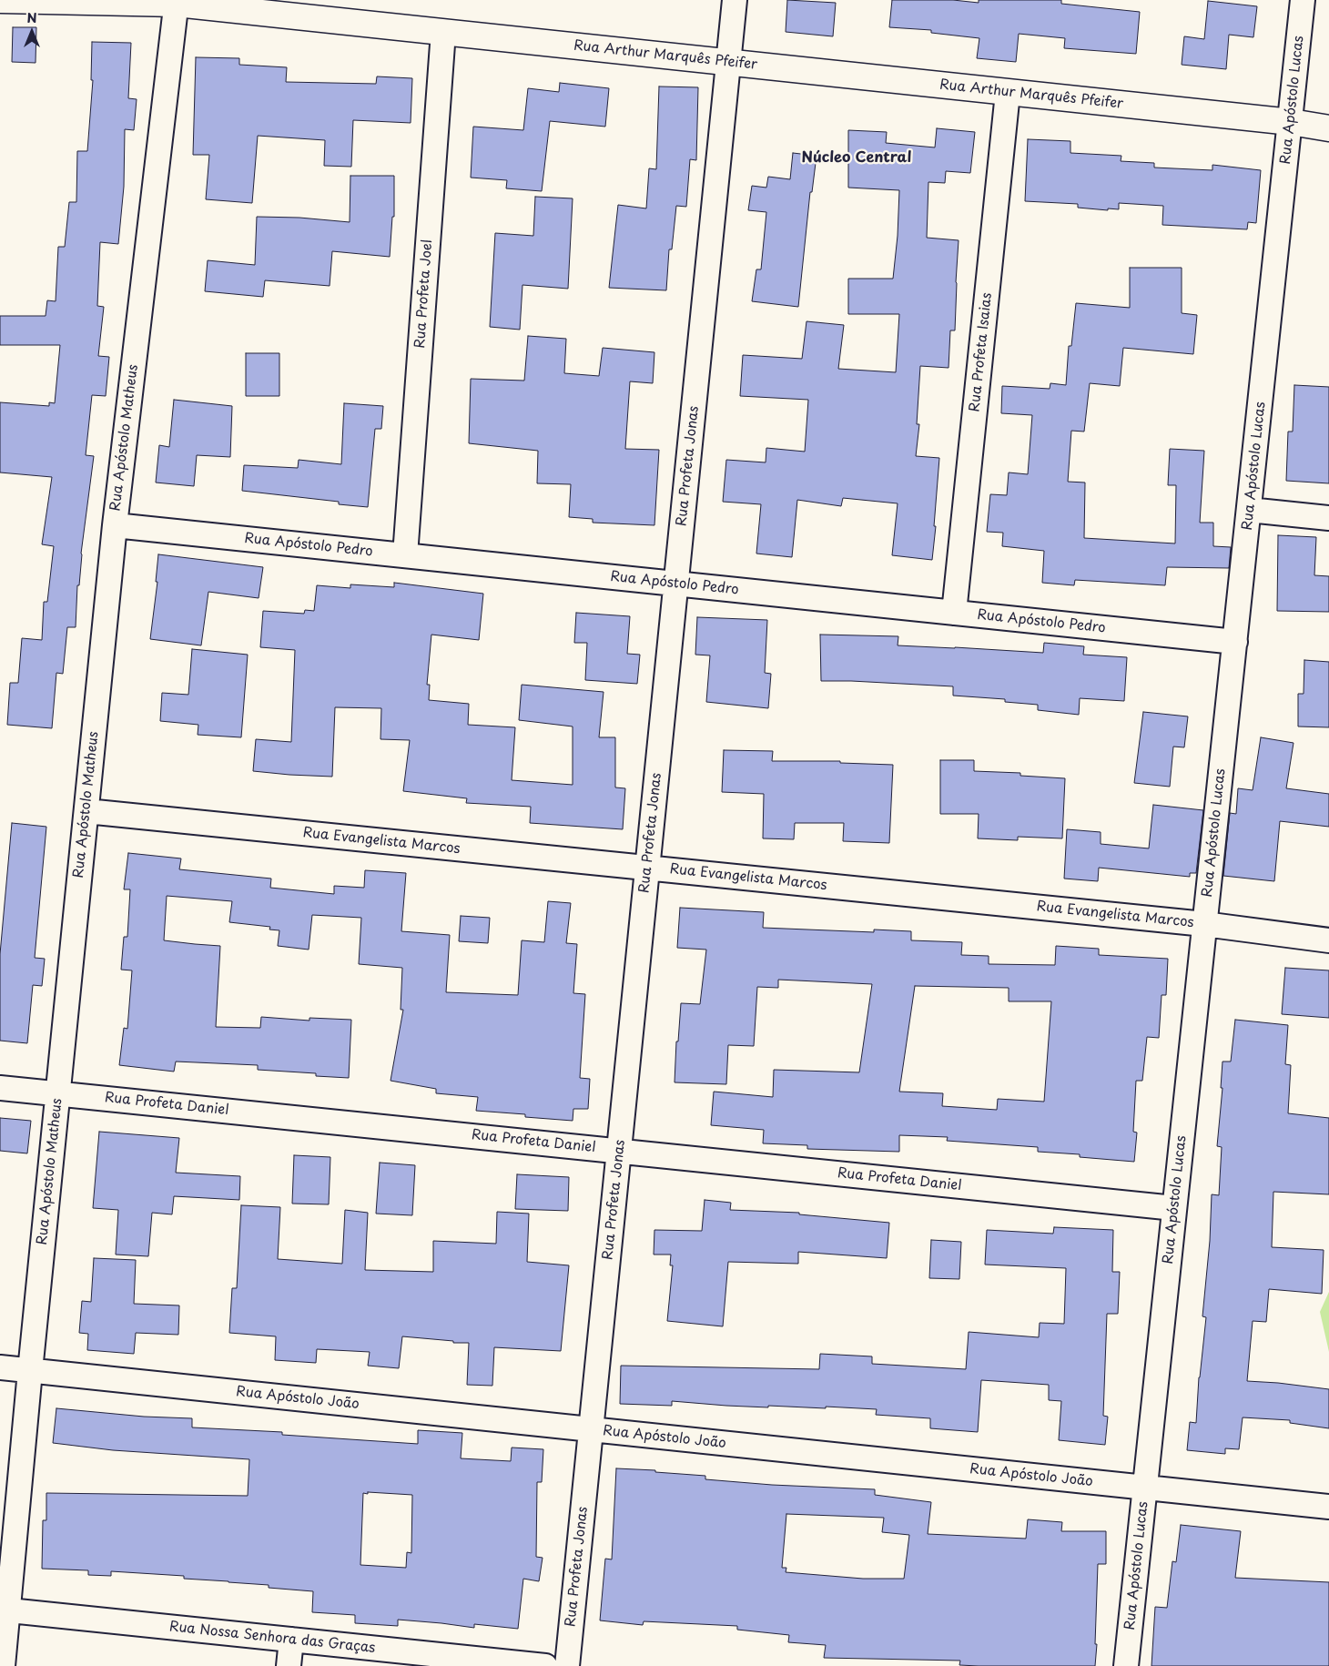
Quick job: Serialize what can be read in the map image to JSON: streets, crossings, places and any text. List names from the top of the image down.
{
  "streets": {
    "street": [
      "Rua Arthur Marquês Pfeifer",
      "Rua Apóstolo Lucas",
      "Rua Profeta Joel",
      "Rua Profeta Isaias",
      "Rua Apóstolo Matheus",
      "Rua Profeta Jonas",
      "Rua Apóstolo Pedro",
      "Rua Evangelista Marcos",
      "Rua Profeta Daniel",
      "Rua Apóstolo João",
      "Rua Nossa Senhora das Graças"
    ]
  },
  "crossings": [
    ["Rua Arthur Marquês Pfeifer", "Rua Apóstolo Lucas"],
    ["Rua Arthur Marquês Pfeifer", "Rua Profeta Joel"],
    ["Rua Arthur Marquês Pfeifer", "Rua Profeta Isaias"],
    ["Rua Arthur Marquês Pfeifer", "Rua Apóstolo Matheus"],
    ["Rua Arthur Marquês Pfeifer", "Rua Profeta Jonas"],
    ["Rua Apóstolo Lucas", "Rua Apóstolo Pedro"],
    ["Rua Apóstolo Lucas", "Rua Evangelista Marcos"],
    ["Rua Apóstolo Lucas", "Rua Profeta Daniel"],
    ["Rua Apóstolo Lucas", "Rua Apóstolo João"],
    ["Rua Profeta Joel", "Rua Apóstolo Pedro"],
    ["Rua Profeta Isaias", "Rua Apóstolo Pedro"],
    ["Rua Apóstolo Matheus", "Rua Apóstolo Pedro"],
    ["Rua Apóstolo Matheus", "Rua Evangelista Marcos"],
    ["Rua Apóstolo Matheus", "Rua Profeta Daniel"],
    ["Rua Apóstolo Matheus", "Rua Apóstolo João"],
    ["Rua Apóstolo Matheus", "Rua Nossa Senhora das Graças"],
    ["Rua Profeta Jonas", "Rua Apóstolo Pedro"],
    ["Rua Profeta Jonas", "Rua Evangelista Marcos"],
    ["Rua Profeta Jonas", "Rua Profeta Daniel"],
    ["Rua Profeta Jonas", "Rua Apóstolo João"]
  ],
  "districts": ["Núcleo Central"],
  "north": "top"
}
